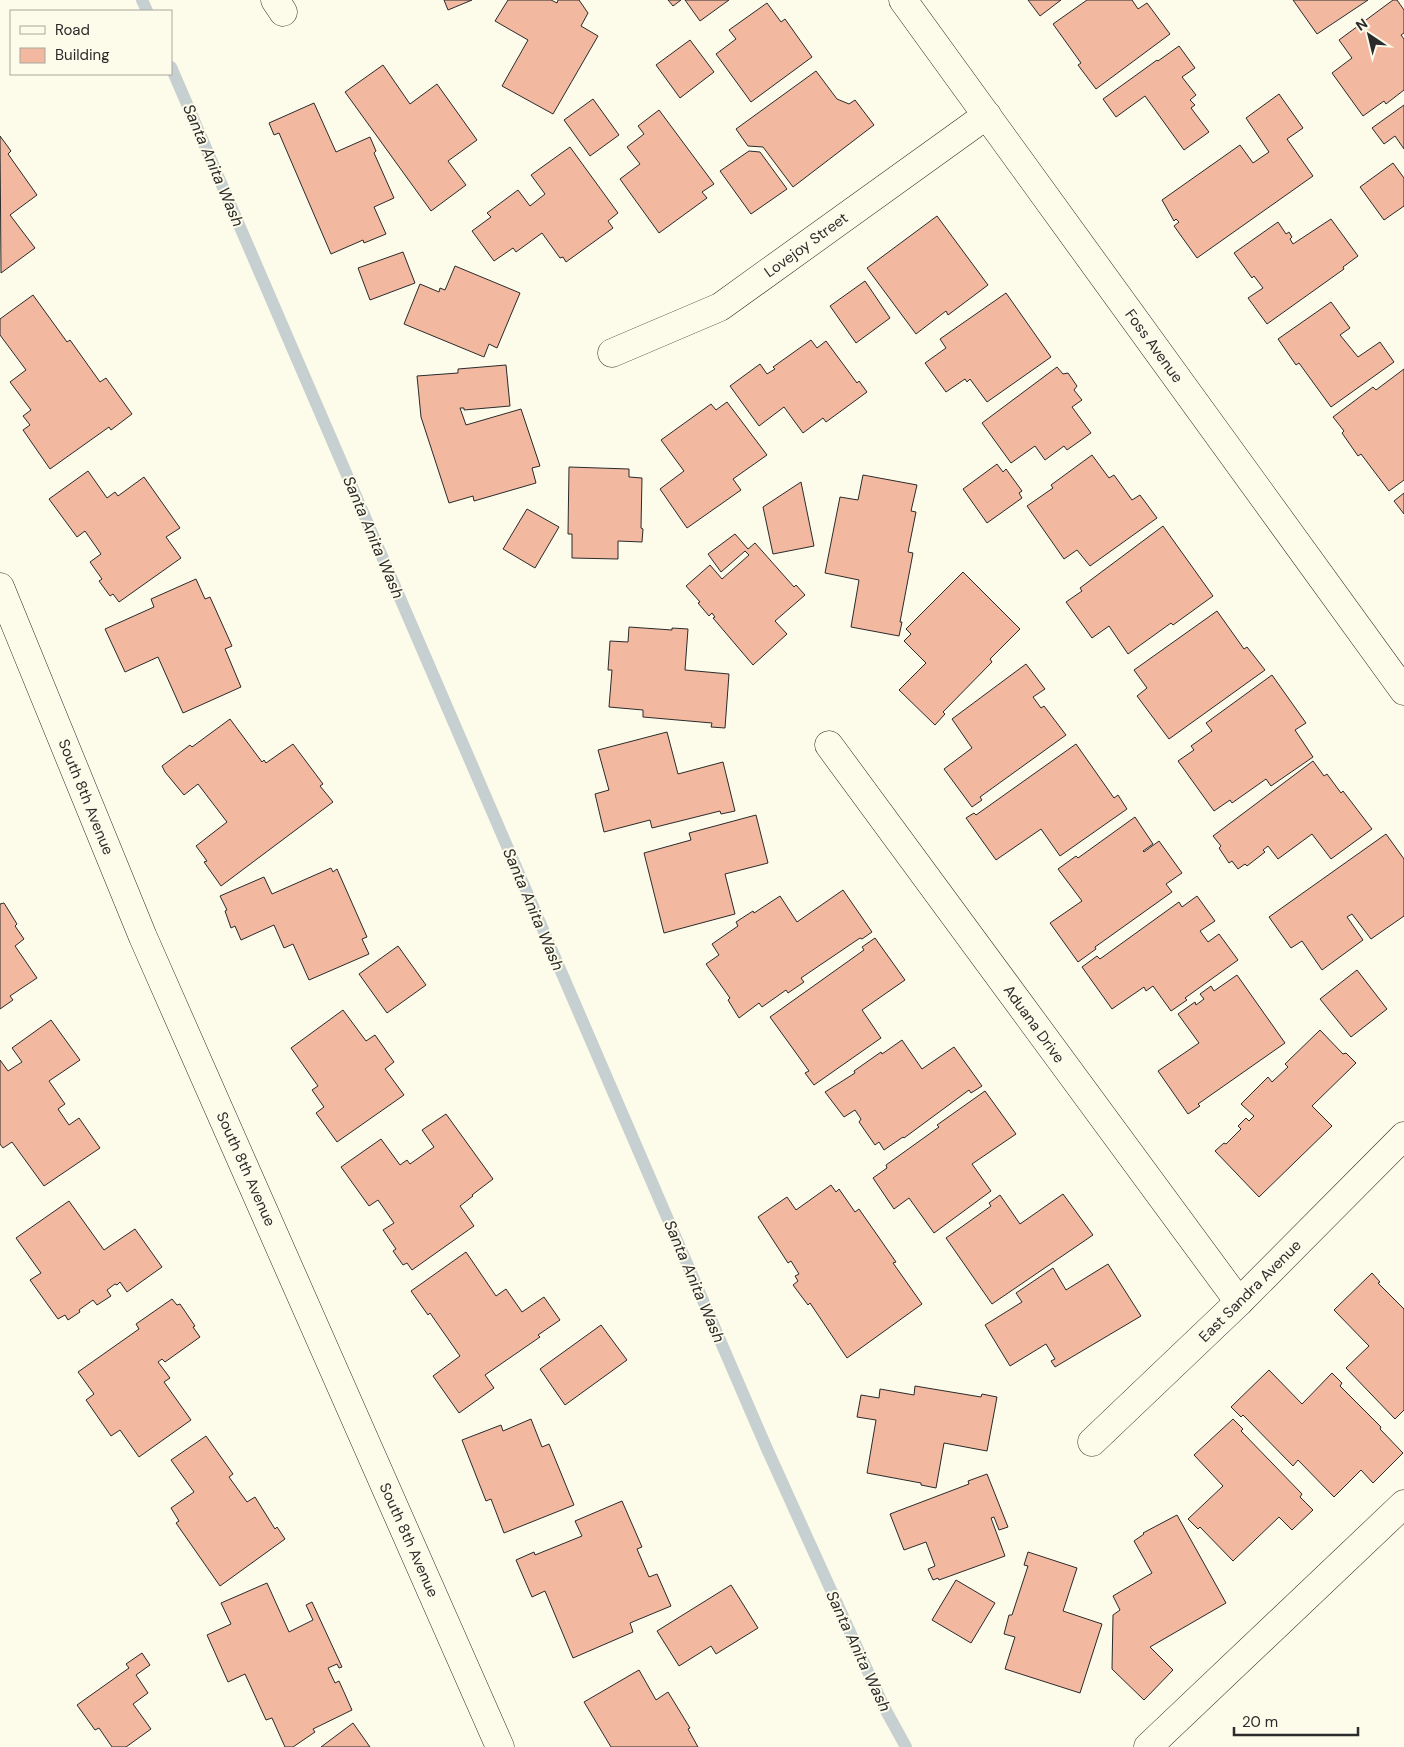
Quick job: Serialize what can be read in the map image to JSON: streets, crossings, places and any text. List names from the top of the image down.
{
  "streets": {
    "street": [
      "Lovejoy Street",
      "Foss Avenue",
      "South 8th Avenue",
      "Aduana Drive",
      "East Sandra Avenue"
    ]
  },
  "crossings": [
    ["Lovejoy Street", "Foss Avenue"],
    ["Aduana Drive", "East Sandra Avenue"]
  ],
  "water": ["Santa Anita Wash"],
  "legend": ["Road", "Building"],
  "scale_bar": "20 m",
  "north": "top left"
}
